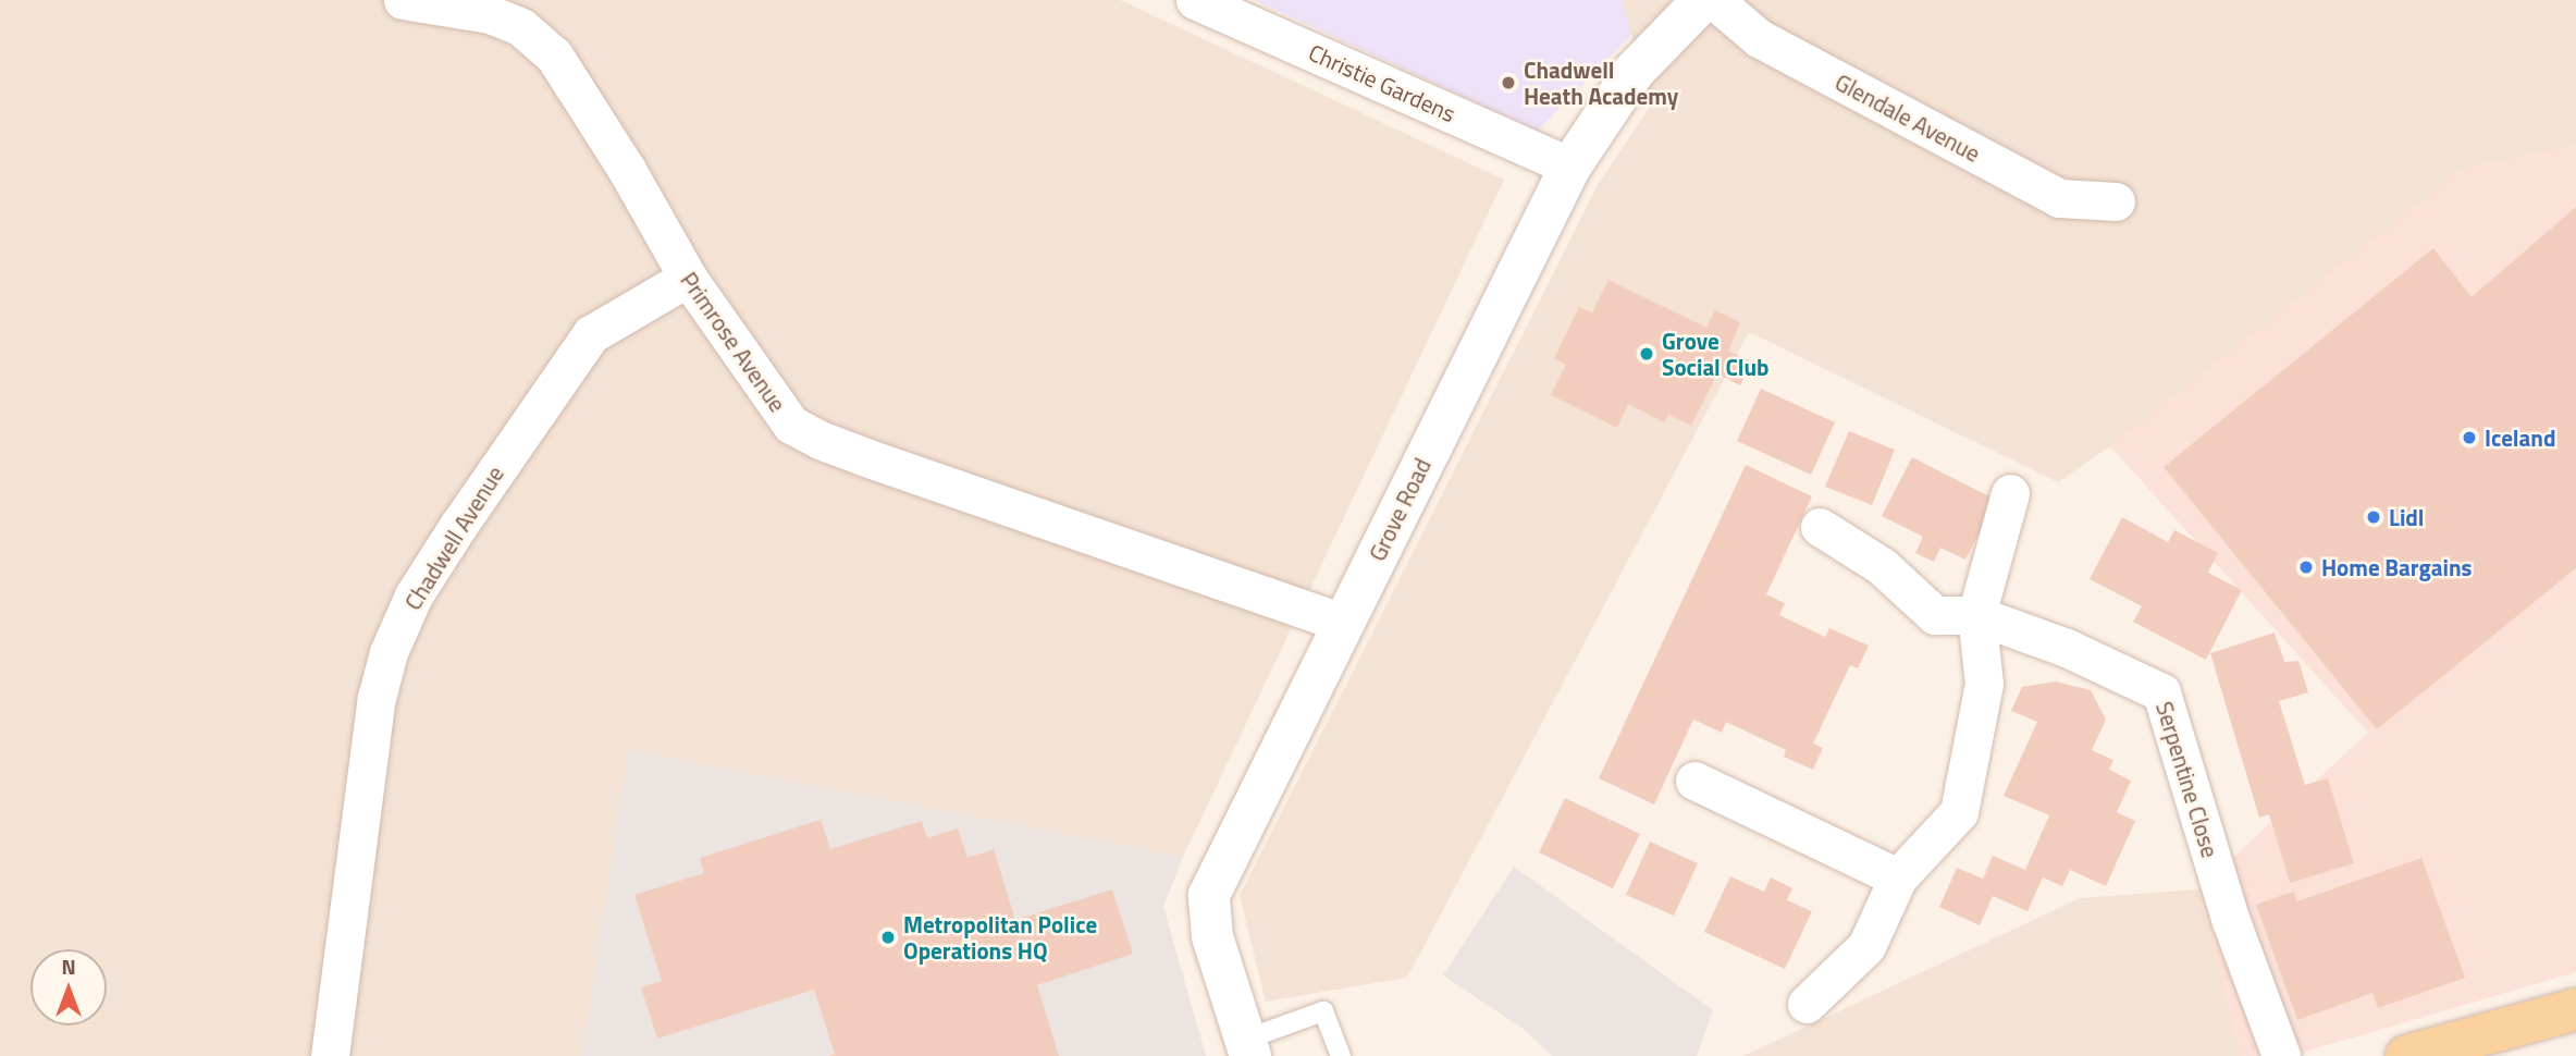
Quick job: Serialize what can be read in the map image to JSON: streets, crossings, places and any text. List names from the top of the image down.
{
  "streets": {
    "street": [
      "Christie Gardens",
      "Glendale Avenue",
      "Primrose Avenue",
      "Grove Road",
      "Chadwell Avenue",
      "Serpentine Close"
    ]
  },
  "crossings": [
    ["Christie Gardens", "Grove Road"],
    ["Primrose Avenue", "Grove Road"],
    ["Primrose Avenue", "Chadwell Avenue"]
  ],
  "places": [
    "Chadwell Heath Academy",
    "Grove Social Club",
    "Iceland",
    "Lidl",
    "Home Bargains",
    "Metropolitan Police Operations HQ"
  ],
  "north": "top"
}
